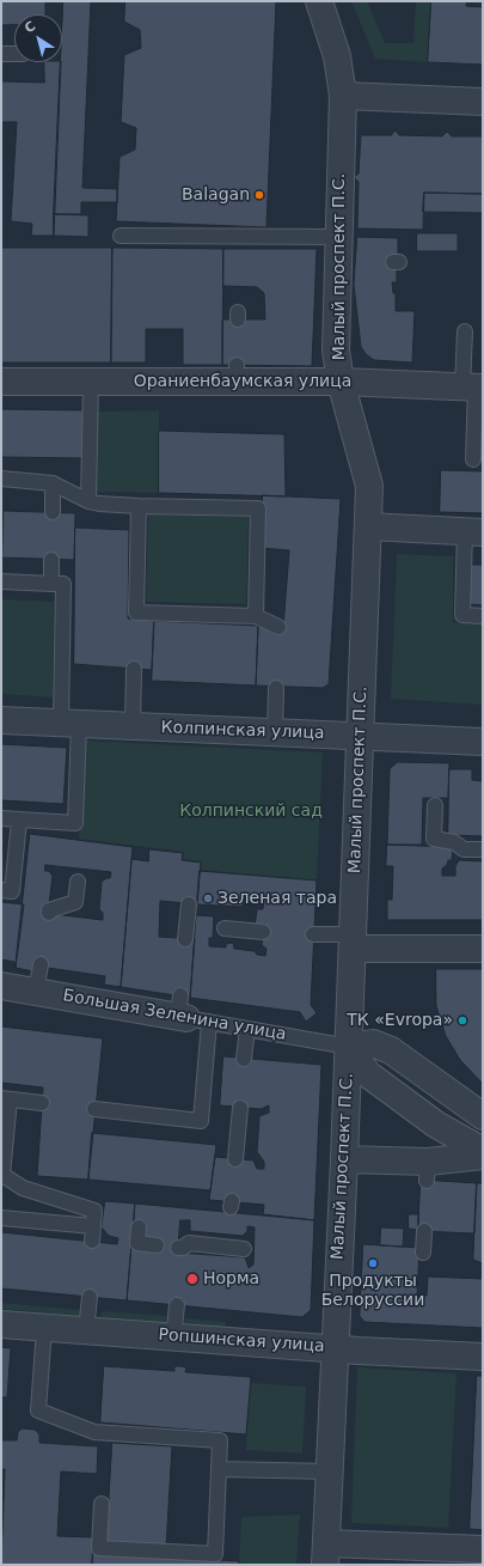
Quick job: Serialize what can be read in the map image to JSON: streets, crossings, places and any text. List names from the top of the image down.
{
  "streets": {
    "street": [
      "Малый проспект П.С.",
      "Ораниенбаумская улица",
      "Колпинская улица",
      "Большая Зеленина улица",
      "Ропшинская улица"
    ]
  },
  "crossings": [
    ["Малый проспект П.С.", "Ораниенбаумская улица"],
    ["Малый проспект П.С.", "Колпинская улица"],
    ["Малый проспект П.С.", "Большая Зеленина улица"],
    ["Малый проспект П.С.", "Ропшинская улица"]
  ],
  "parks": ["Колпинский сад"],
  "places": [
    "Balagan",
    "Зеленая тара",
    "ТК «Evropa»",
    "Продукты Белоруссии",
    "Норма"
  ],
  "north": "top left"
}
